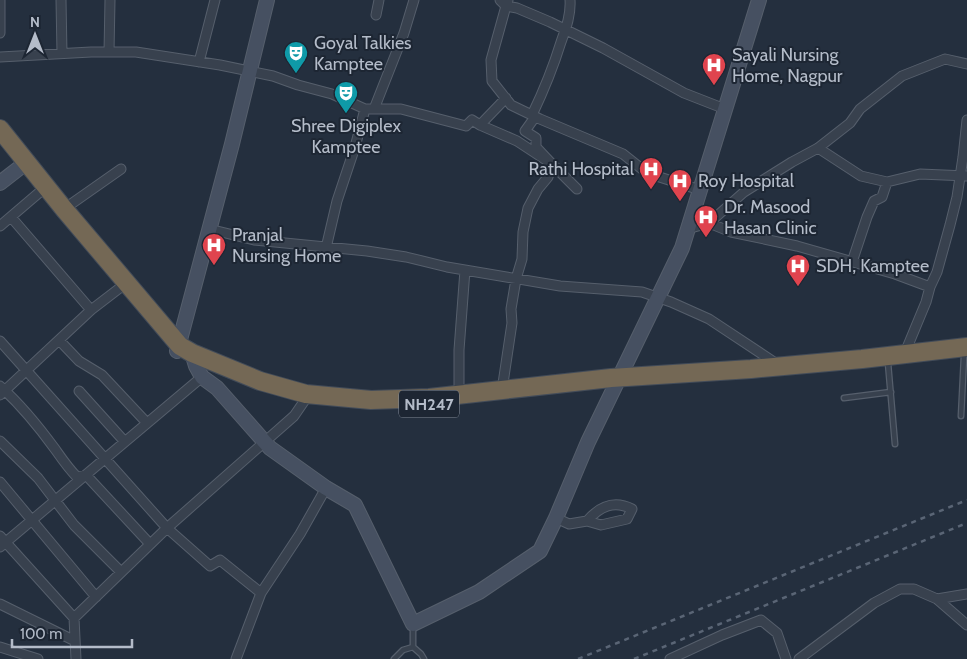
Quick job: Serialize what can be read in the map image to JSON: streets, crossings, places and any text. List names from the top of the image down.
{
  "streets": {
    "highway": ["NH247"]
  },
  "places": {
    "theatre": ["Goyal Talkies Kamptee", "Shree Digiplex Kamptee"],
    "hospital": [
      "Sayali Nursing Home, Nagpur",
      "Rathi Hospital",
      "Roy Hospital",
      "Dr. Masood Hasan Clinic",
      "Pranjal Nursing Home",
      "SDH, Kamptee"
    ]
  },
  "scale_bar": "100 m",
  "north": "top"
}
